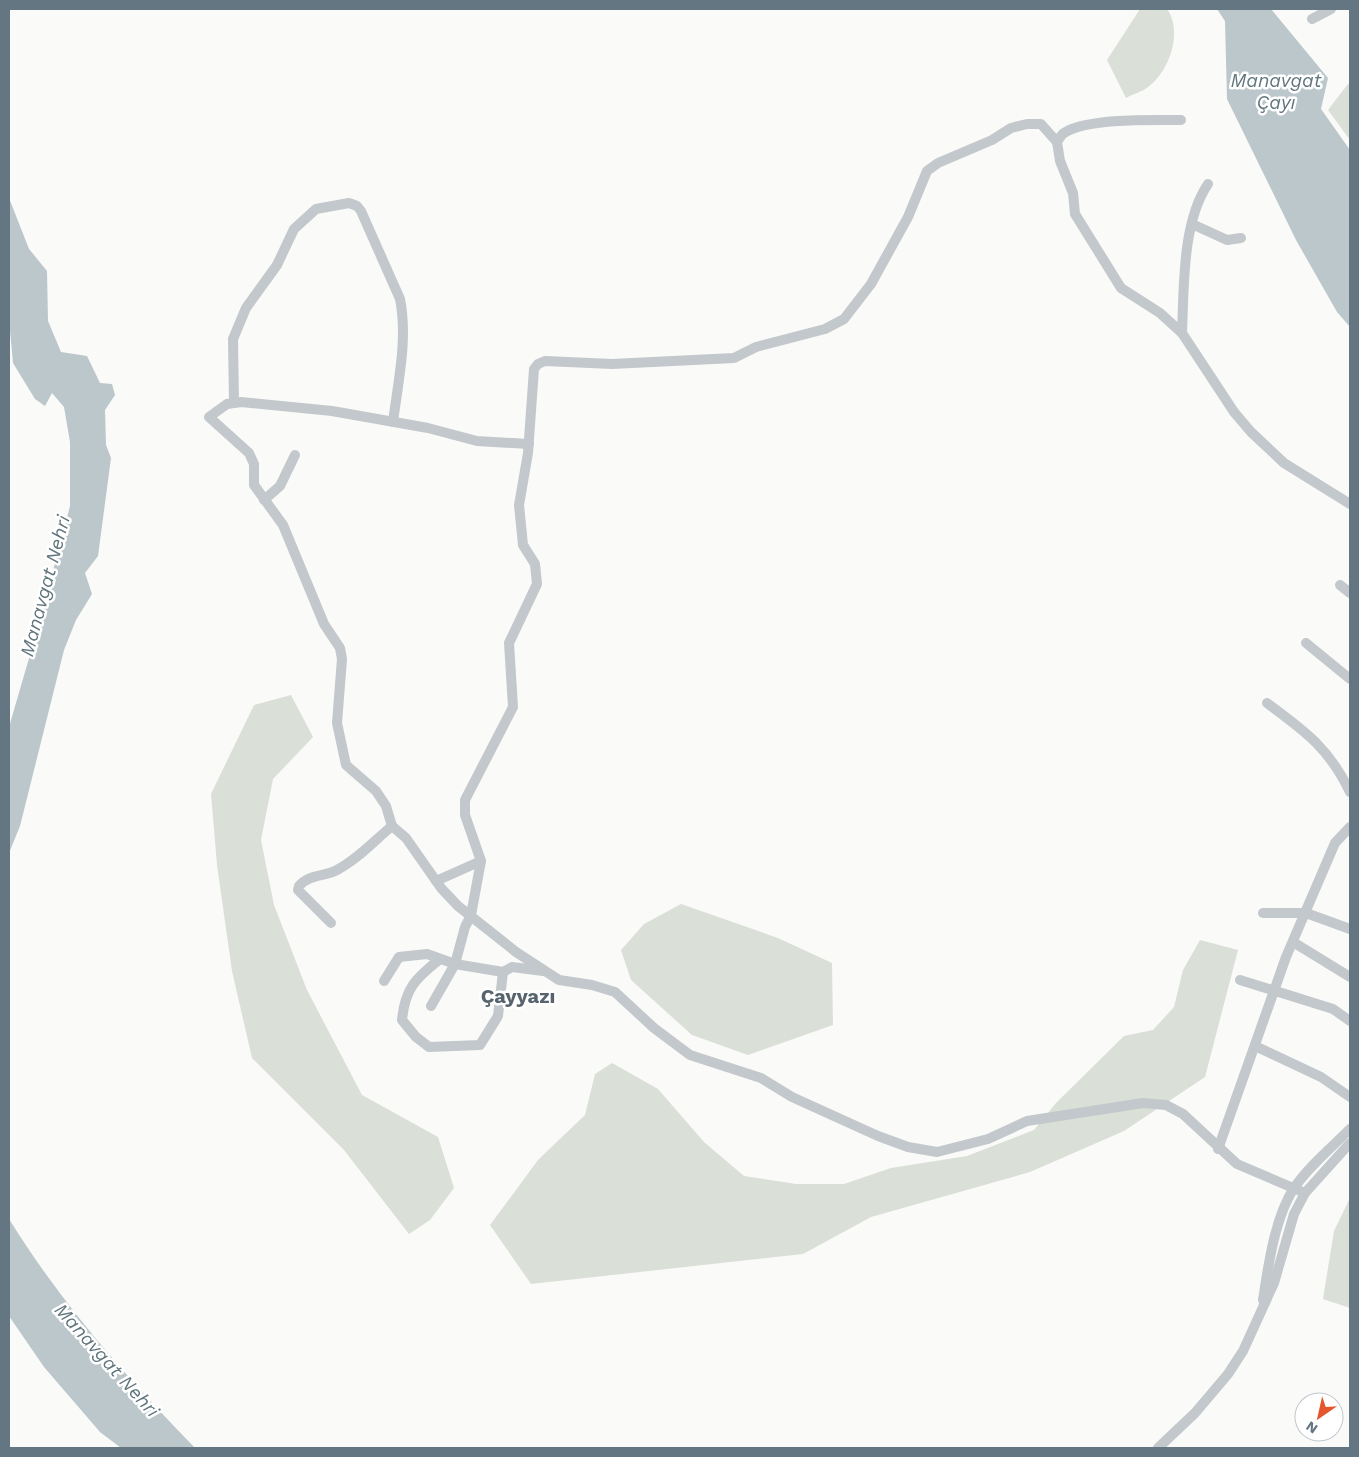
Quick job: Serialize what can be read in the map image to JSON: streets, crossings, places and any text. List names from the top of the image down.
{
  "districts": ["Çayyazı"],
  "water": ["Manavgat Çayı", "Manavgat Nehri"],
  "north": "bottom left"
}
